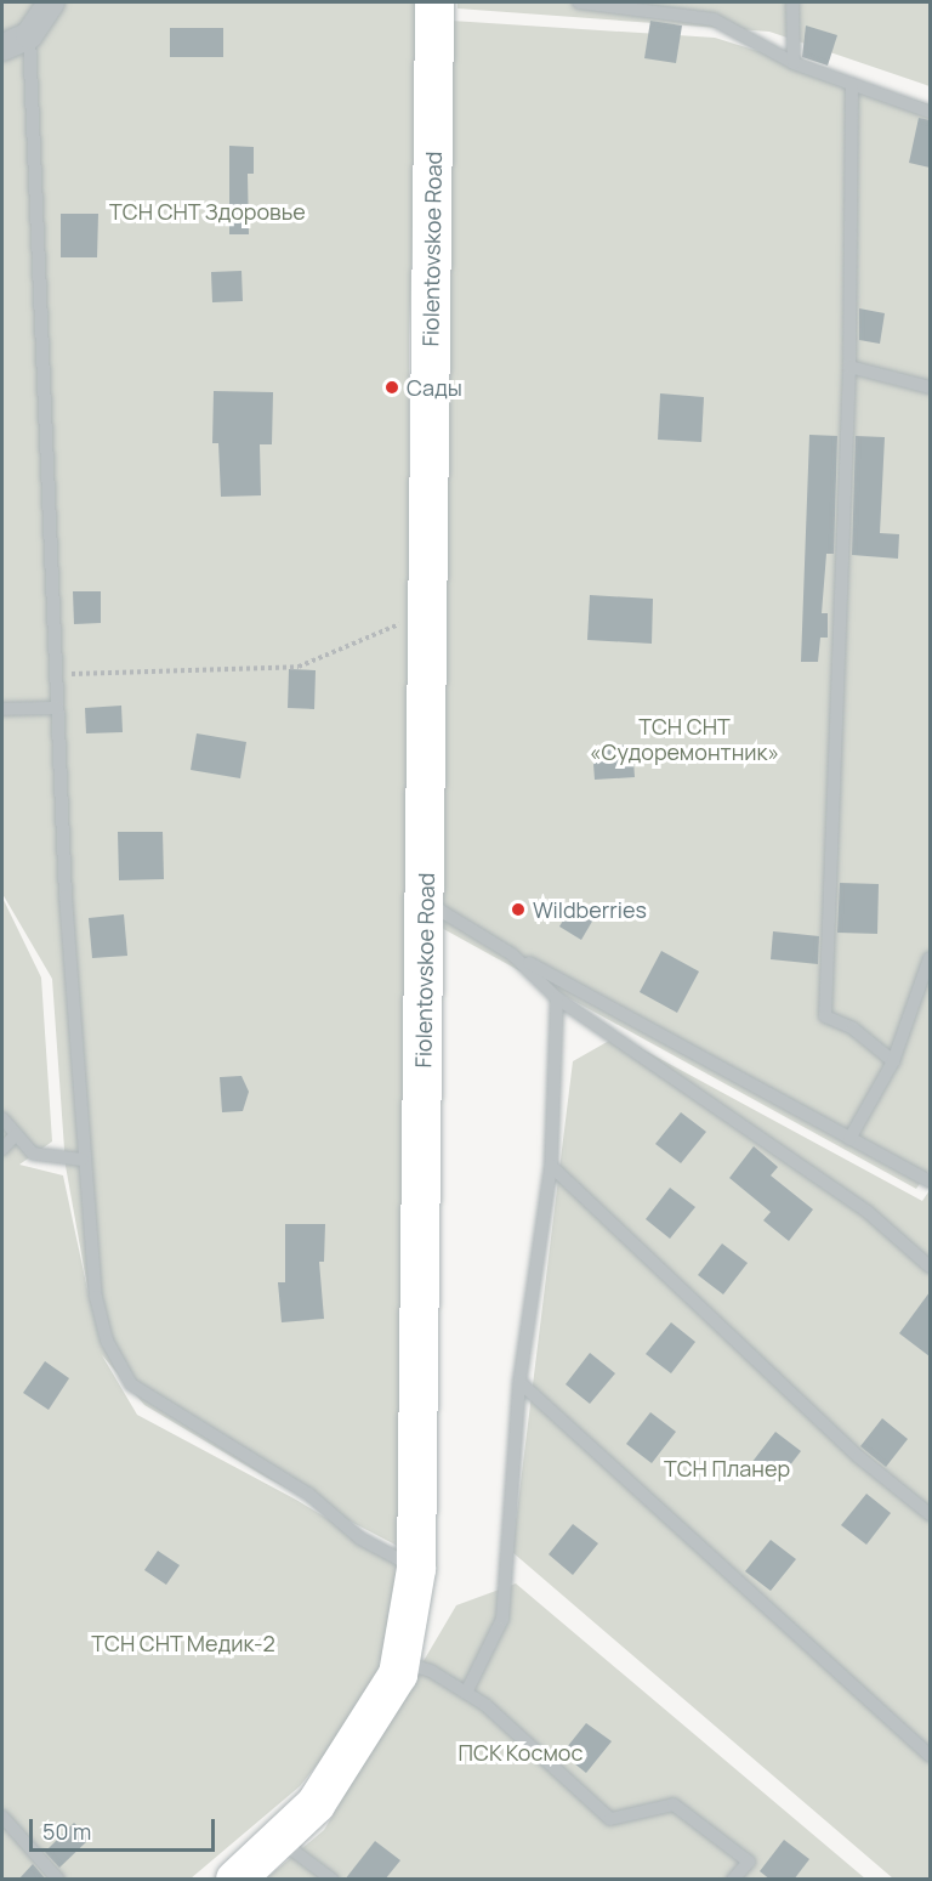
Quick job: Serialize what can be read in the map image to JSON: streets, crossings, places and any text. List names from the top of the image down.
{
  "streets": {
    "main road": ["Fiolentovskoe Road"]
  },
  "parks": [
    "ТСН СНТ Здоровье",
    "ТСН СНТ «Судоремонтник»",
    "ТСН Планер",
    "ТСН СНТ Медик-2",
    "ПСК Космос"
  ],
  "places": ["Сады", "Wildberries"],
  "scale_bar": "50 m"
}
